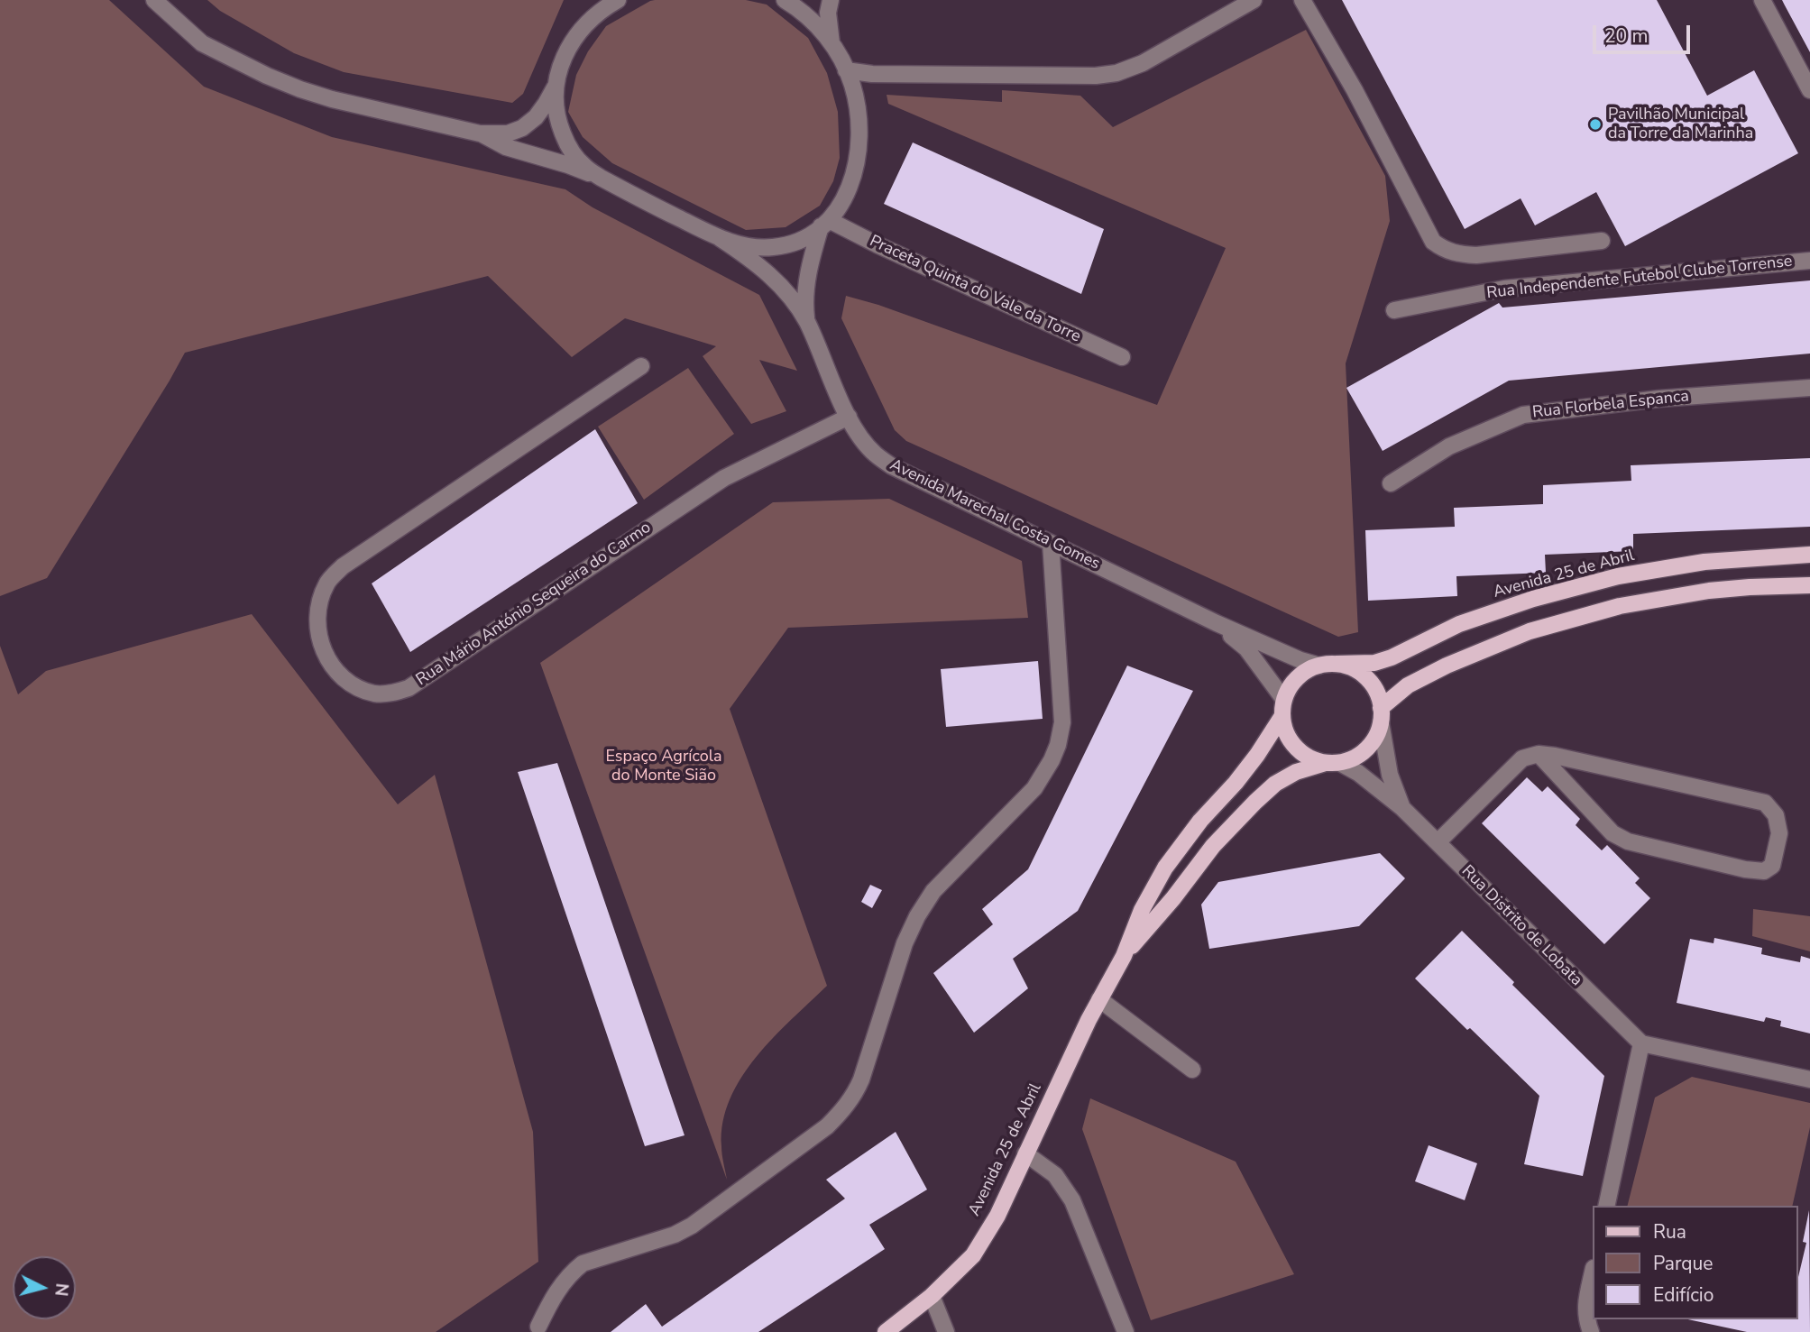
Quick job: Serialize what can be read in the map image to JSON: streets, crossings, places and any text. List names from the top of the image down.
{
  "streets": {
    "main road": ["Avenida 25 de Abril"],
    "street": [
      "Rua Independente Futebol Clube Torrense",
      "Praceta Quinta do Vale da Torre",
      "Rua Florbela Espanca",
      "Avenida Marechal Costa Gomes",
      "Rua Mário António Sequeira do Carmo",
      "Rua Distrito de Lobata"
    ]
  },
  "crossings": [
    ["Praceta Quinta do Vale da Torre", "Avenida Marechal Costa Gomes"],
    ["Avenida Marechal Costa Gomes", "Avenida 25 de Abril"],
    ["Avenida Marechal Costa Gomes", "Rua Mário António Sequeira do Carmo"],
    ["Avenida Marechal Costa Gomes", "Rua Distrito de Lobata"],
    ["Avenida 25 de Abril", "Rua Distrito de Lobata"]
  ],
  "parks": ["Espaço Agrícola do Monte Sião"],
  "places": ["Pavilhão Municipal da Torre da Marinha"],
  "legend": ["Rua", "Parque", "Edifício"],
  "scale_bar": "20 m",
  "north": "right"
}
